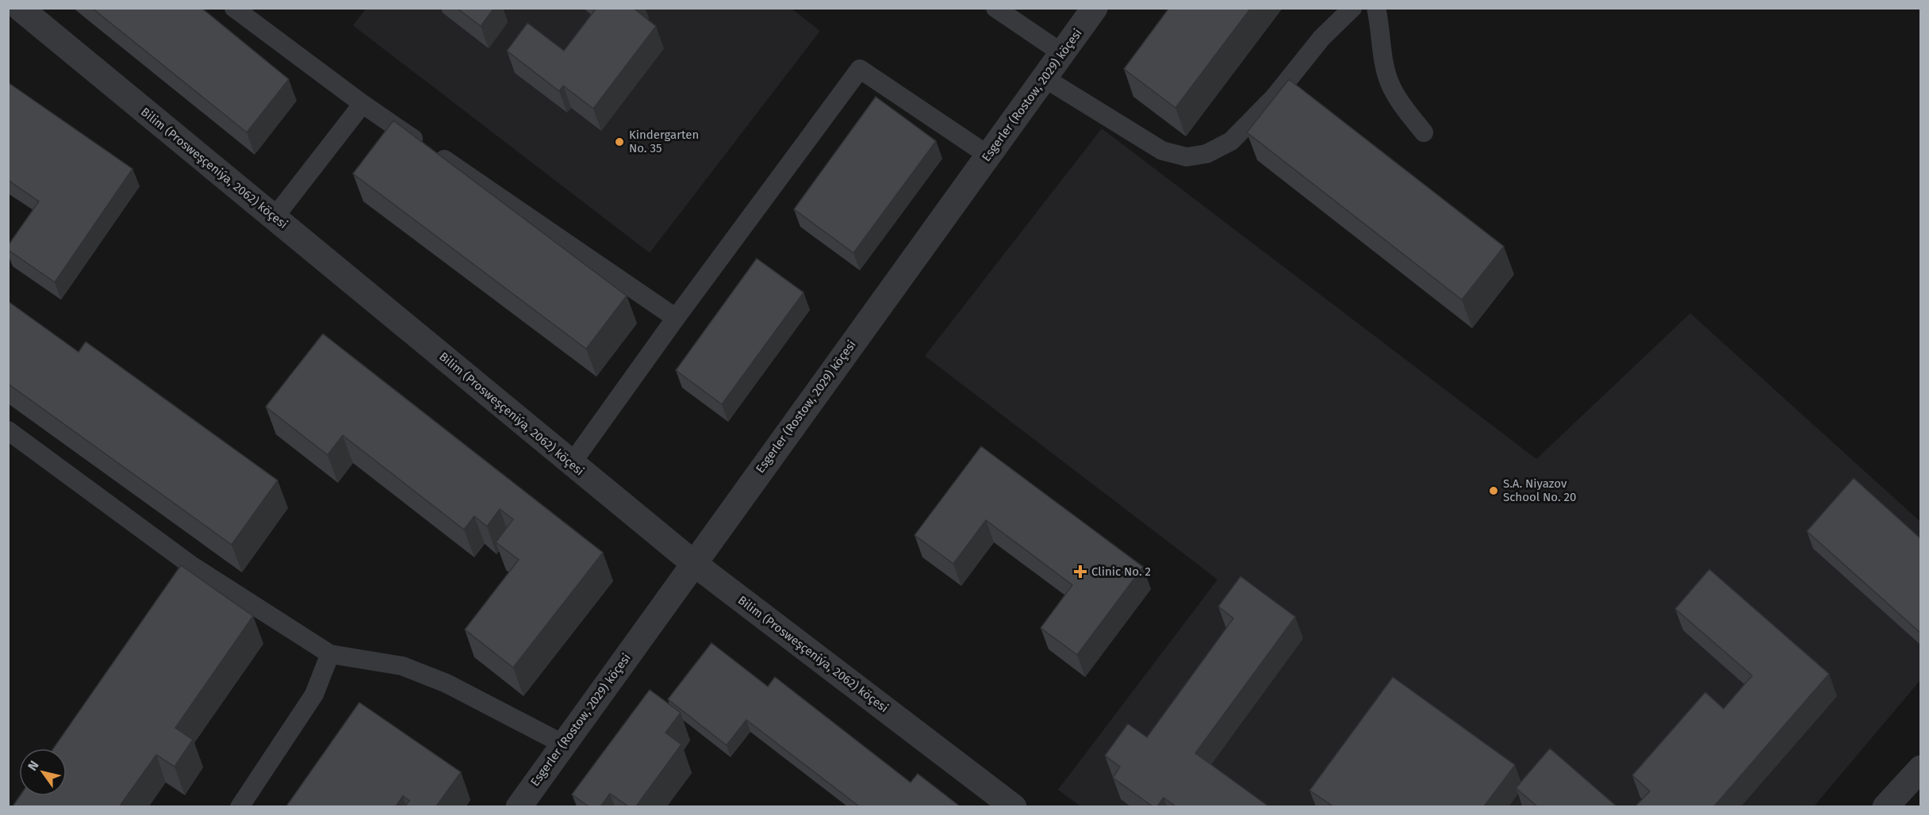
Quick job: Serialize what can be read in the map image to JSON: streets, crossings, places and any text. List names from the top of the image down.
{
  "streets": {
    "street": ["Esgerler (Rostow, 2029) köçesi", "Bilim (Prosweşçeniýa, 2062) köçesi"]
  },
  "crossings": [
    ["Esgerler (Rostow, 2029) köçesi", "Bilim (Prosweşçeniýa, 2062) köçesi"]
  ],
  "places": {
    "other": ["Kindergarten No. 35", "S.A. Niyazov School No. 20"],
    "health": ["Clinic No. 2"]
  },
  "north": "top left"
}
